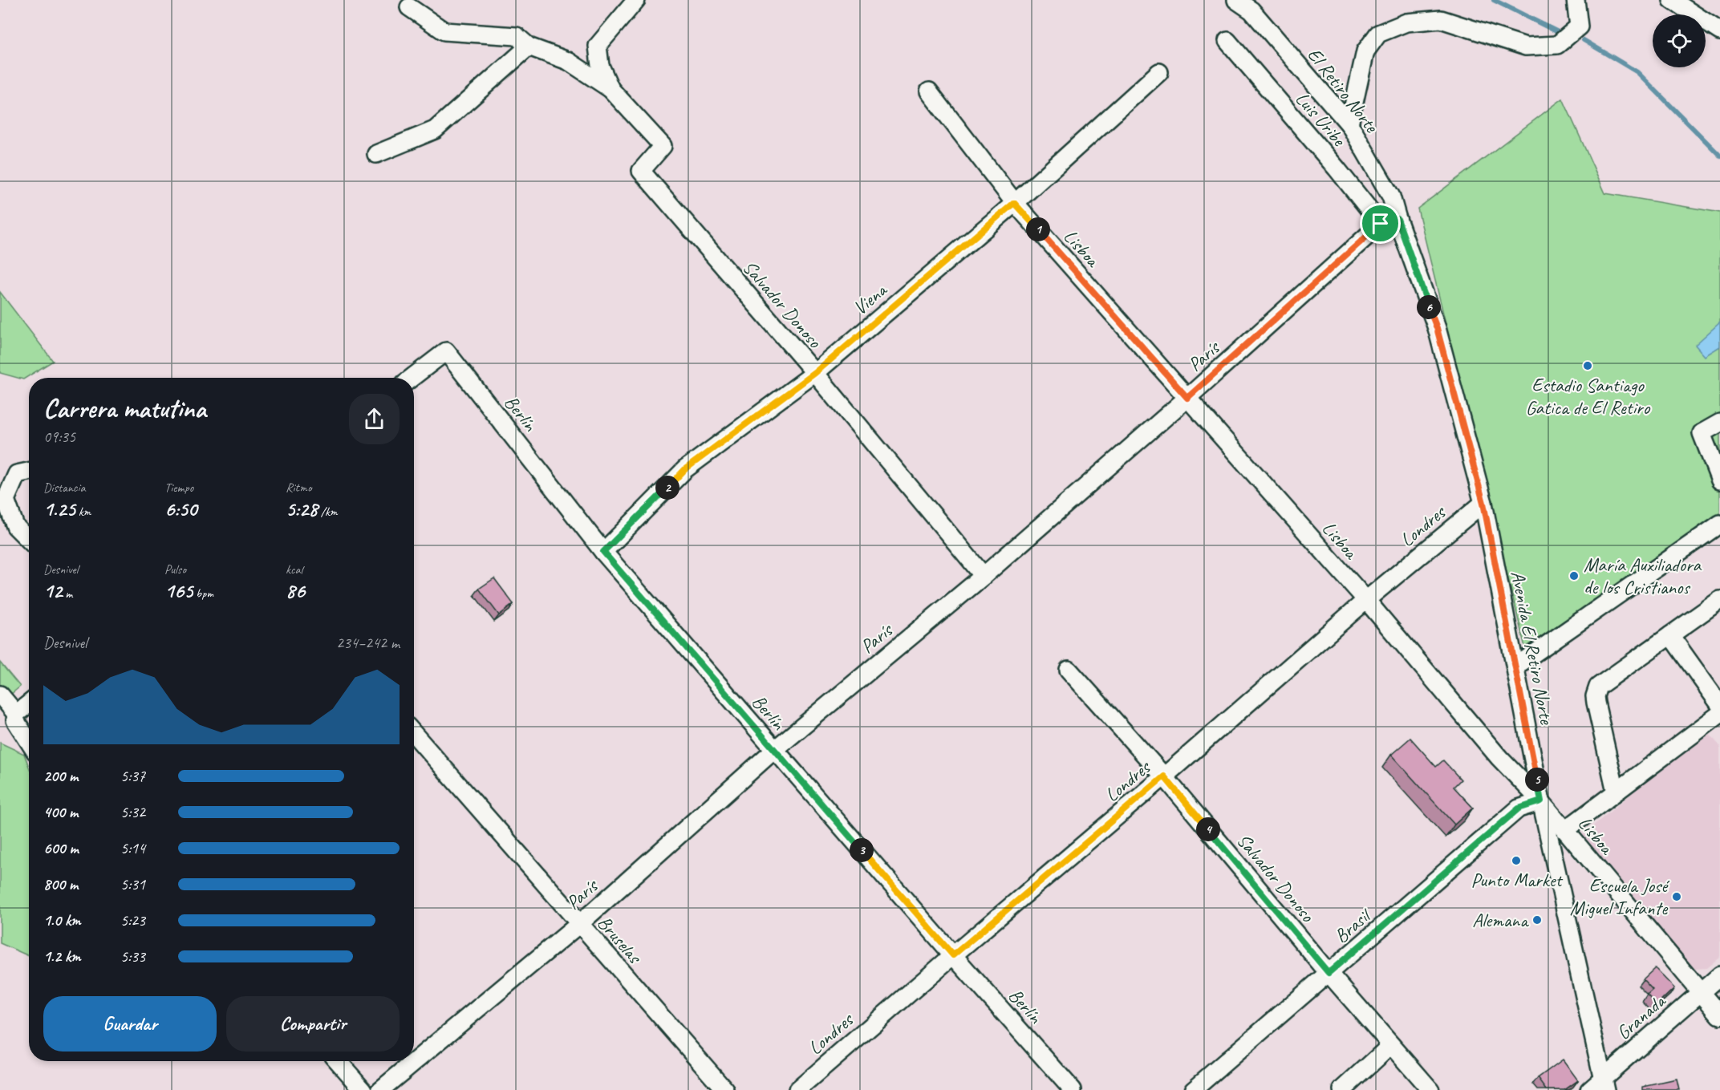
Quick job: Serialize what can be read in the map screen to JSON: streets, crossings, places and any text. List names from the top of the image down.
{
  "streets": {
    "street": [
      "El Retiro Norte",
      "Luis Uribe",
      "Lisboa",
      "Viena",
      "Salvador Donoso",
      "París",
      "Berlín",
      "Londres",
      "Avenida El Retiro Norte",
      "Brasil",
      "Bruselas",
      "Granada"
    ]
  },
  "crossings": [
    ["El Retiro Norte", "París"],
    ["El Retiro Norte", "Avenida El Retiro Norte"],
    ["Luis Uribe", "París"],
    ["Lisboa", "Viena"],
    ["Lisboa", "París"],
    ["Lisboa", "Londres"],
    ["Lisboa", "Avenida El Retiro Norte"],
    ["Lisboa", "Brasil"],
    ["Lisboa", "Granada"],
    ["Viena", "Salvador Donoso"],
    ["Viena", "Berlín"],
    ["Salvador Donoso", "París"],
    ["Salvador Donoso", "Londres"],
    ["Salvador Donoso", "Brasil"],
    ["París", "Berlín"],
    ["París", "Avenida El Retiro Norte"],
    ["París", "Bruselas"],
    ["Berlín", "Londres"],
    ["Londres", "Avenida El Retiro Norte"],
    ["Avenida El Retiro Norte", "Brasil"],
    ["Avenida El Retiro Norte", "Granada"]
  ],
  "places": [
    "Estadio Santiago Gatica de El Retiro",
    "María Auxiliadora de los Cristianos",
    "Punto Market",
    "Escuela José Miguel Infante",
    "Alemana"
  ],
  "page": {
    "pins": [
      "1",
      "6",
      "2",
      "5",
      "4",
      "3"
    ],
    "heading": ["Carrera matutina", "09:35"],
    "stats": [
      ["Distancia", "1.25 km"],
      ["Tiempo", "6:50"],
      ["Ritmo", "5:28 /km"],
      ["Desnivel", "12 m"],
      ["Pulso", "165 bpm"],
      ["kcal", "86"]
    ],
    "chart": ["Desnivel", "234–242 m"],
    "list": [
      {
        "name": "200 m",
        "note": "5:37"
      },
      {
        "name": "400 m",
        "note": "5:32"
      },
      {
        "name": "600 m",
        "note": "5:14"
      },
      {
        "name": "800 m",
        "note": "5:31"
      },
      {
        "name": "1.0 km",
        "note": "5:23"
      },
      {
        "name": "1.2 km",
        "note": "5:33"
      }
    ],
    "buttons": ["Guardar", "Compartir"]
  }
}
